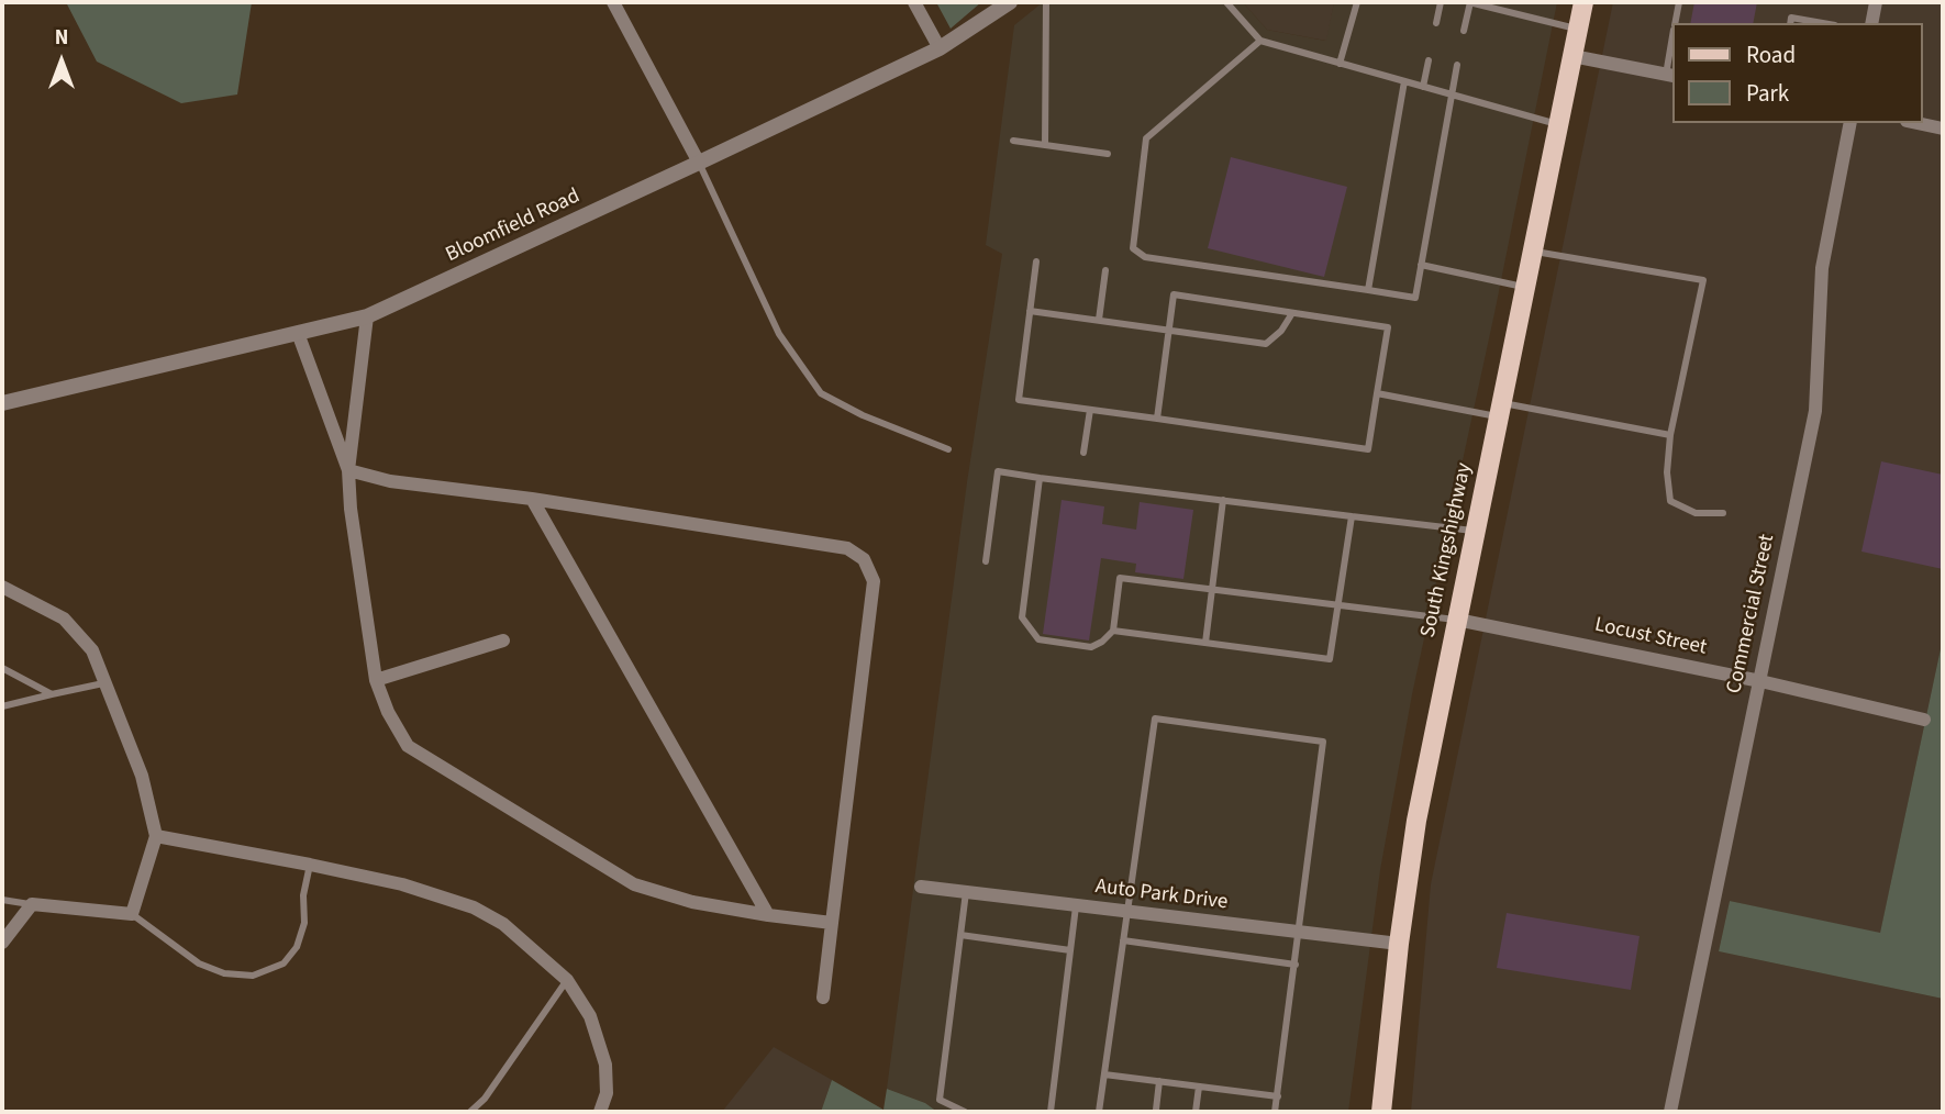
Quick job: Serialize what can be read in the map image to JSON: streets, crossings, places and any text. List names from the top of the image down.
{
  "streets": {
    "main road": ["South Kingshighway"],
    "street": [
      "Bloomfield Road",
      "Commercial Street",
      "Locust Street",
      "Auto Park Drive"
    ]
  },
  "crossings": [
    ["South Kingshighway", "Locust Street"],
    ["South Kingshighway", "Auto Park Drive"],
    ["Commercial Street", "Locust Street"]
  ],
  "legend": ["Road", "Park"],
  "north": "top"
}
